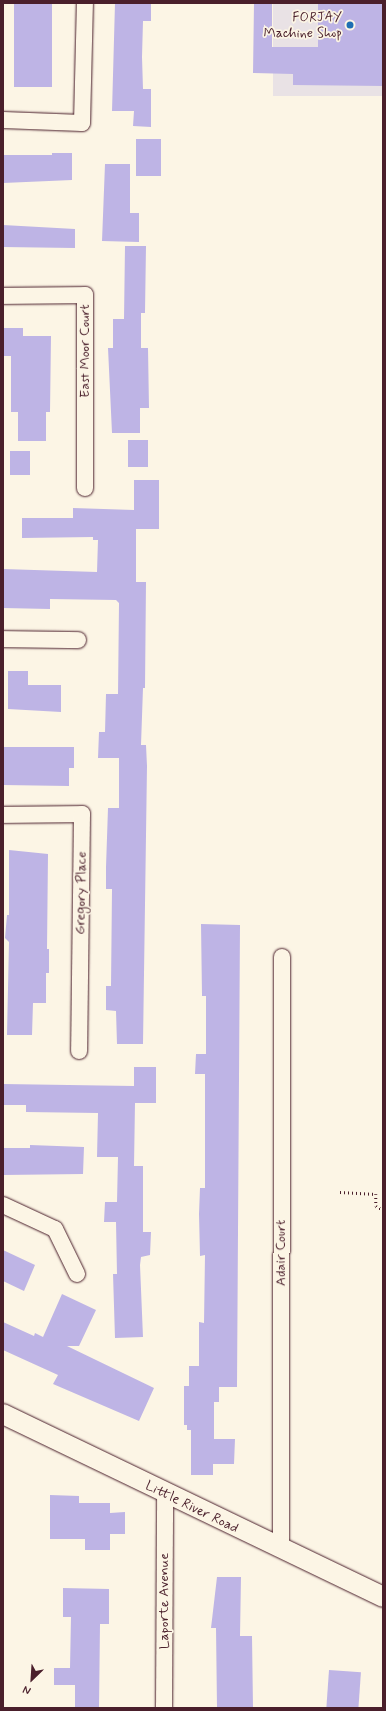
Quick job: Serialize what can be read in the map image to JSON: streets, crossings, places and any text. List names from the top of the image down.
{
  "streets": {
    "street": [
      "East Moor Court",
      "Gregory Place",
      "Adair Court",
      "Little River Road",
      "Laporte Avenue"
    ]
  },
  "crossings": [
    ["Adair Court", "Little River Road"],
    ["Little River Road", "Laporte Avenue"]
  ],
  "places": ["FORJAY Machine Shop"],
  "north": "bottom left"
}
